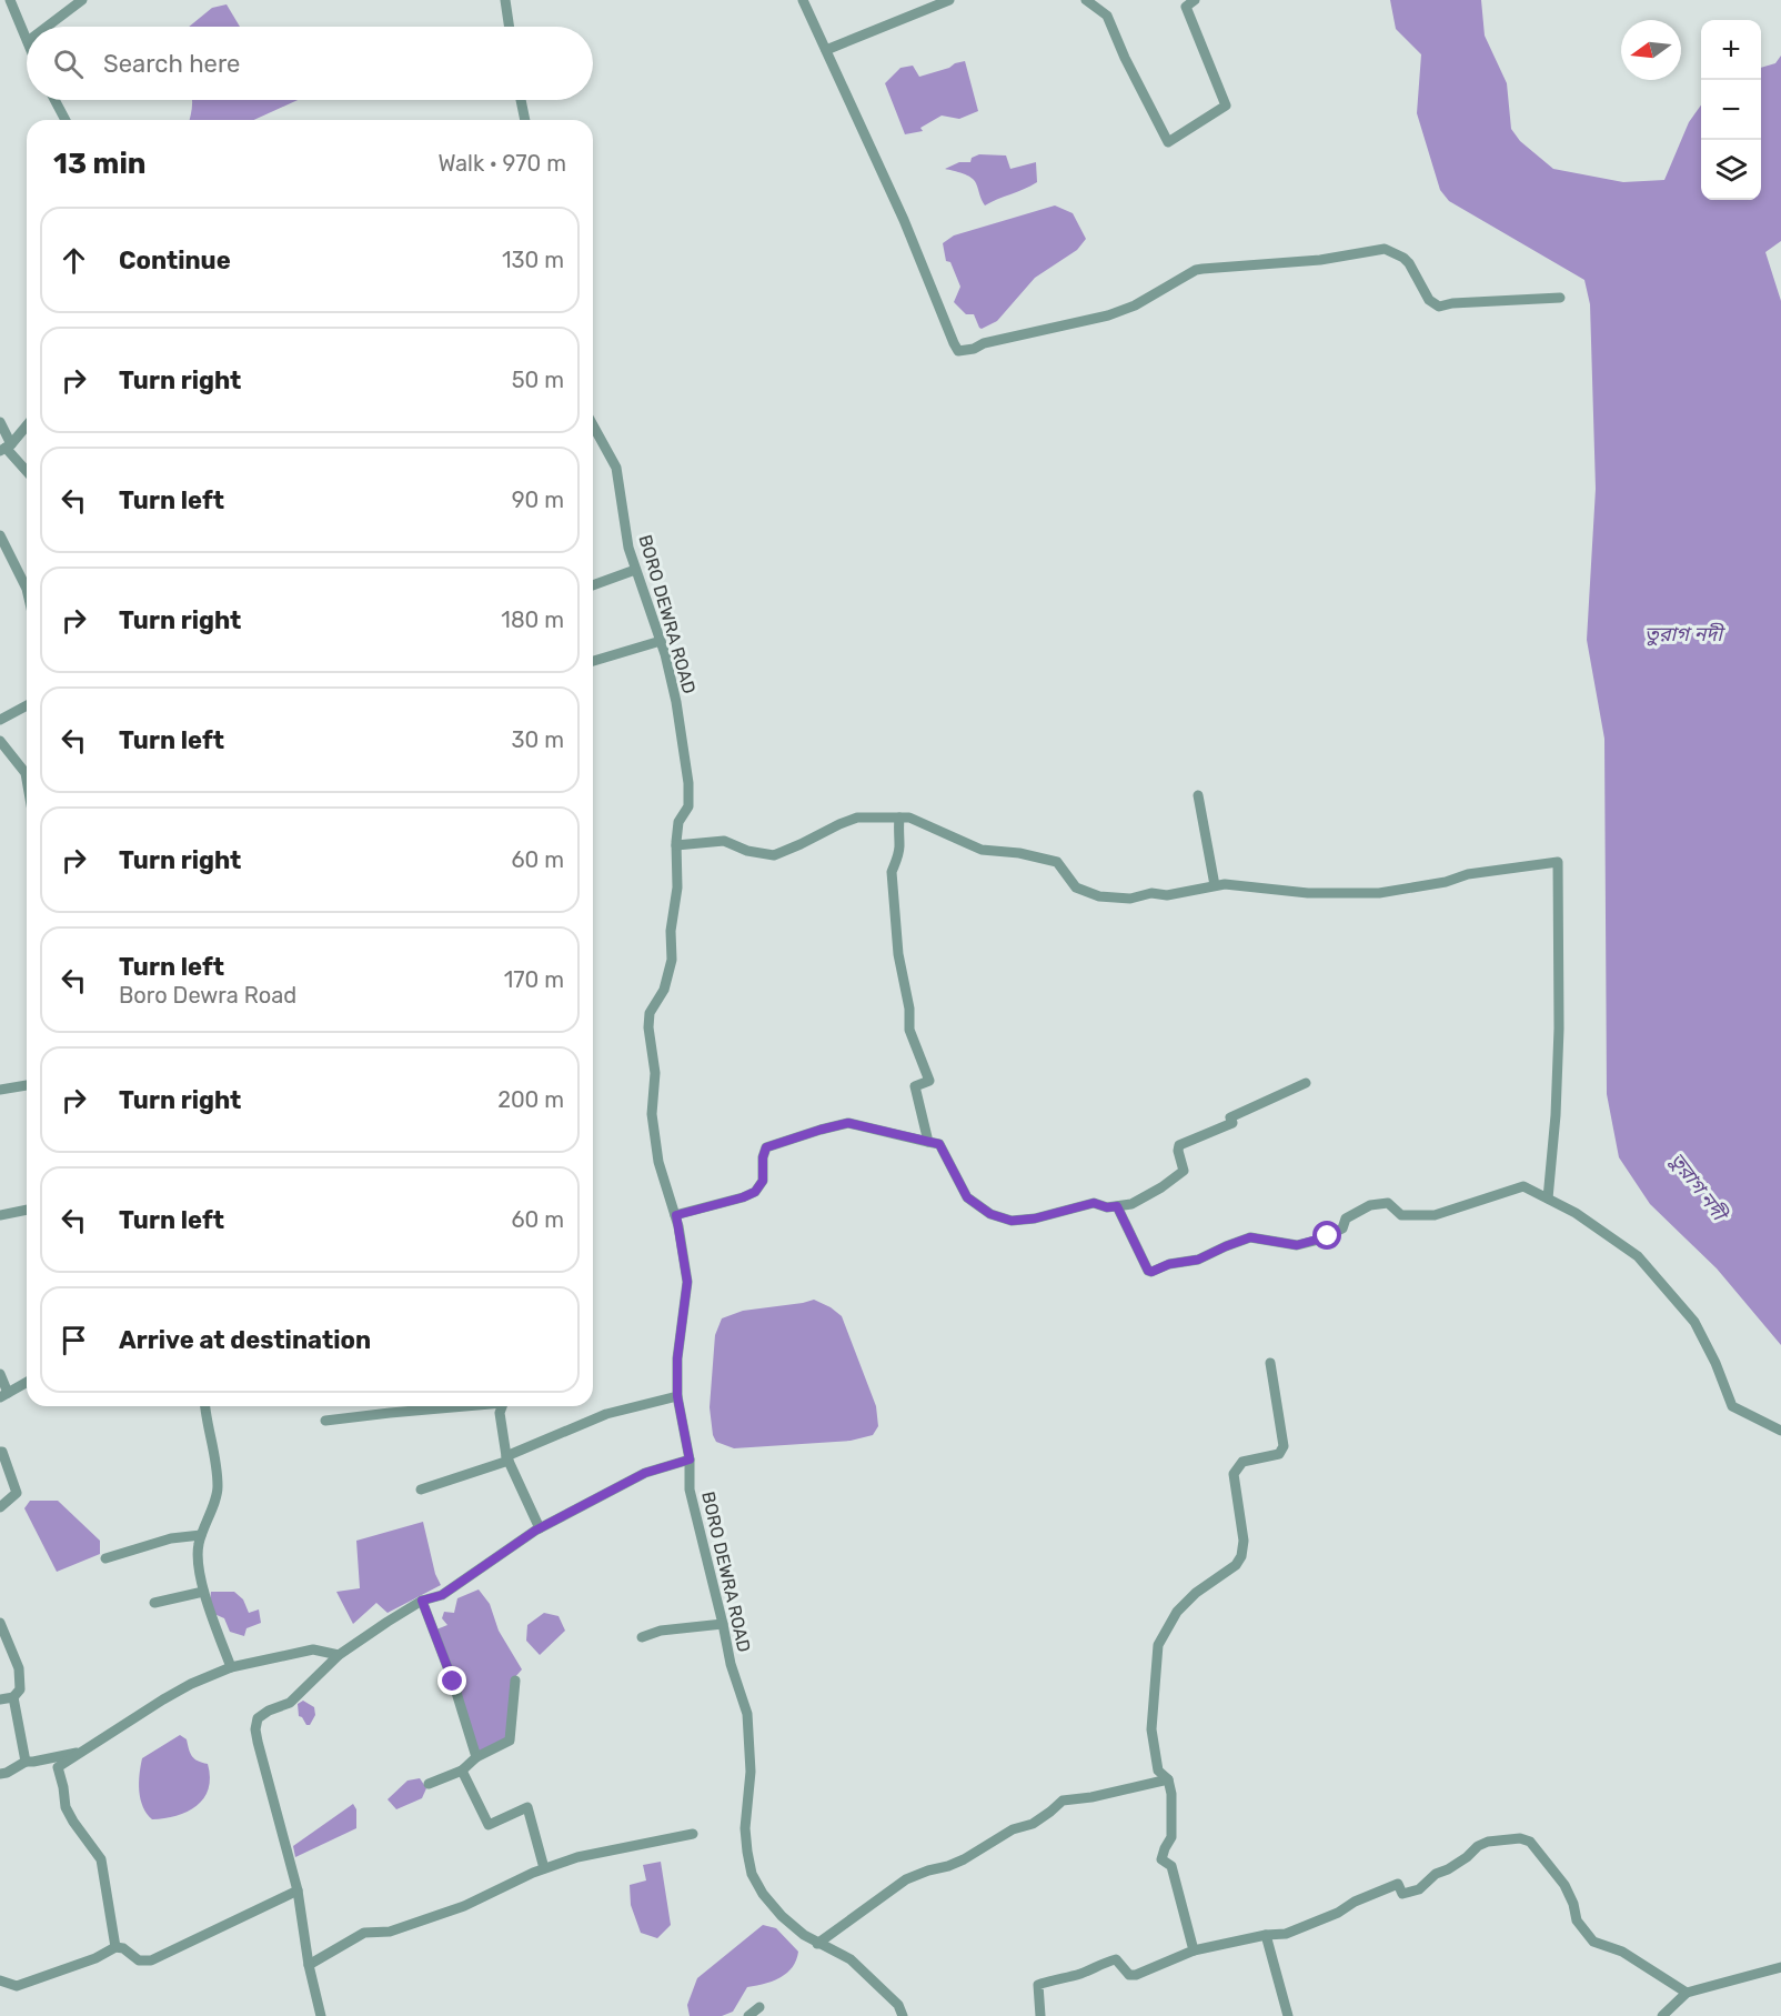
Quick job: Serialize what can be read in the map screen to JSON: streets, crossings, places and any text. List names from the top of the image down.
{
  "streets": {
    "street": ["BORO DEWRA ROAD"]
  },
  "water": ["তুরাগ নদী"],
  "north": "left",
  "page": {
    "map_buttons": ["+", "−"],
    "search": "Search here",
    "heading": ["13 min", "Walk · 970 m"],
    "list": [
      ["Continue", "130 m"],
      ["Turn right", "50 m"],
      ["Turn left", "90 m"],
      ["Turn right", "180 m"],
      ["Turn left", "30 m"],
      ["Turn right", "60 m"],
      ["Turn left", "Boro Dewra Road", "170 m"],
      ["Turn right", "200 m"],
      ["Turn left", "60 m"],
      "Arrive at destination"
    ]
  }
}
